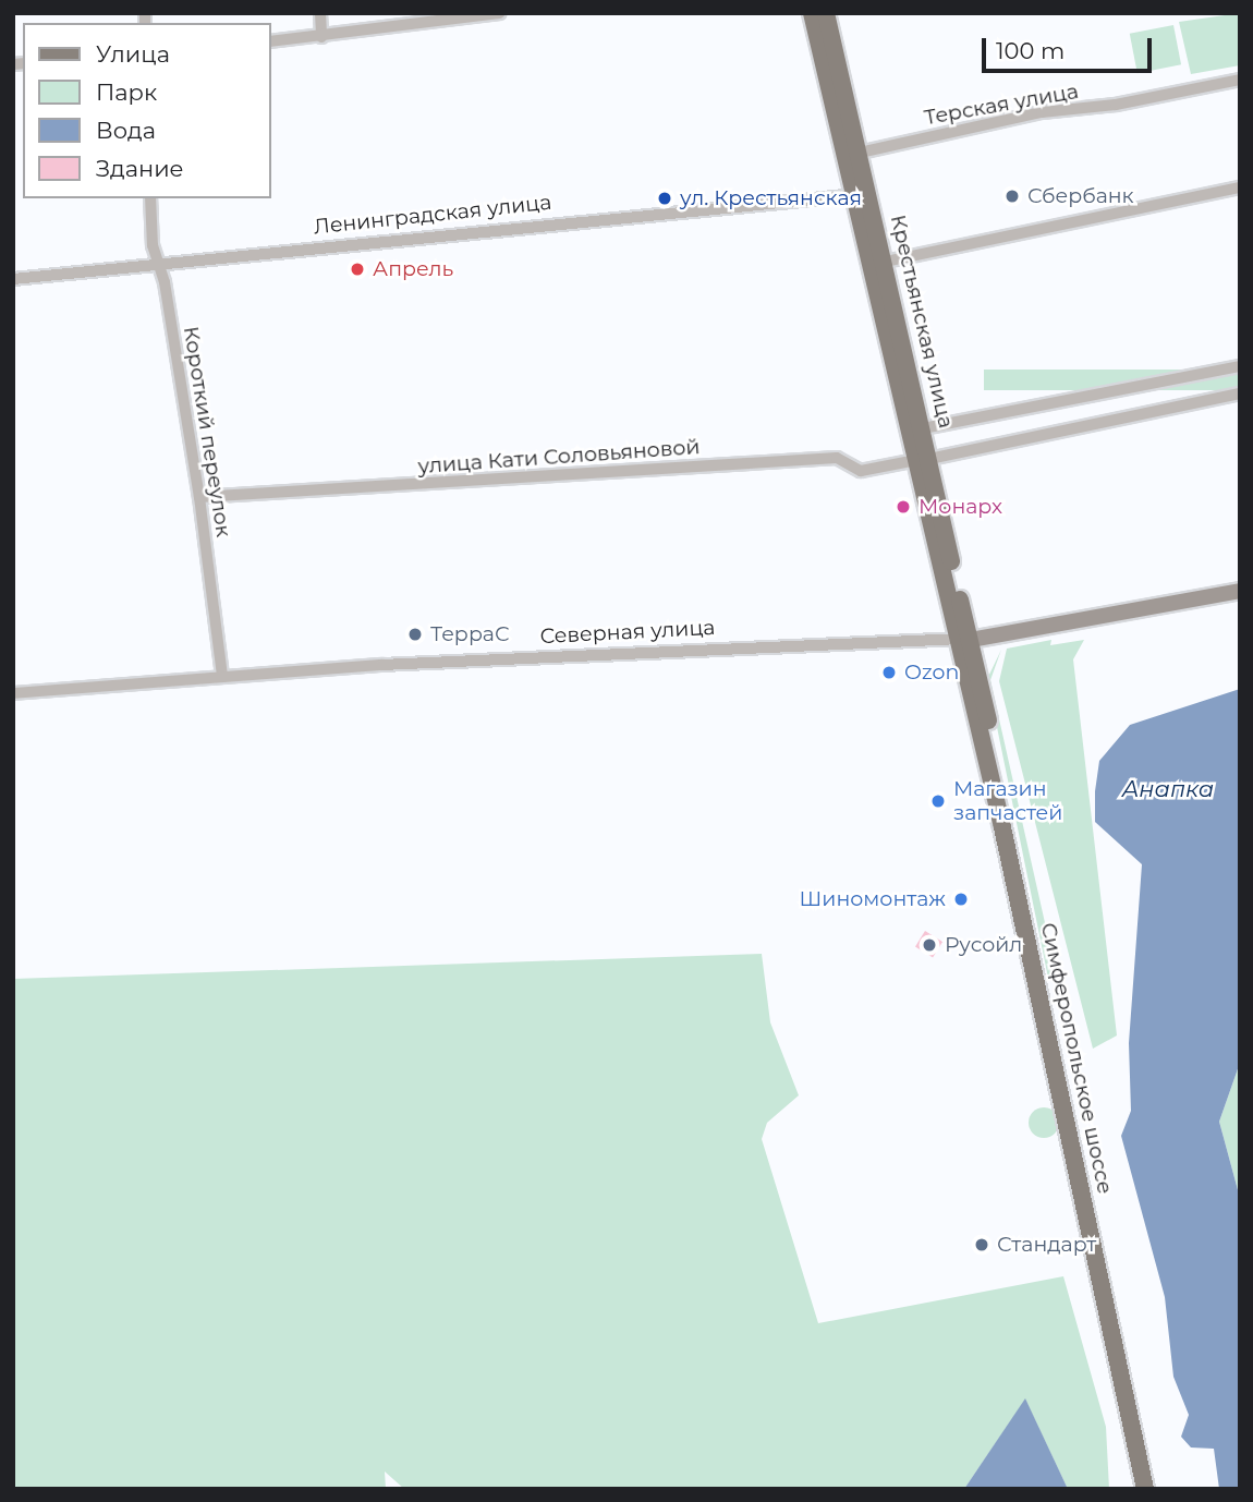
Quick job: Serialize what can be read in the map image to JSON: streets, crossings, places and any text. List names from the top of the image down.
{
  "streets": {
    "main road": ["Крестьянская улица", "Симферопольское шоссе"],
    "street": [
      "Терская улица",
      "Ленинградская улица",
      "Короткий переулок",
      "улица Кати Соловьяновой",
      "Северная улица"
    ]
  },
  "crossings": [
    ["Терская улица", "Крестьянская улица"],
    ["Ленинградская улица", "Крестьянская улица"],
    ["Ленинградская улица", "Короткий переулок"],
    ["Крестьянская улица", "улица Кати Соловьяновой"],
    ["Крестьянская улица", "Северная улица"],
    ["Крестьянская улица", "Симферопольское шоссе"],
    ["Короткий переулок", "улица Кати Соловьяновой"],
    ["Короткий переулок", "Северная улица"],
    ["Северная улица", "Симферопольское шоссе"]
  ],
  "water": ["Анапка"],
  "places": [
    "Сбербанк",
    "ул. Крестьянская",
    "Апрель",
    "Монарх",
    "ТерраС",
    "Ozon",
    "Магазин запчастей",
    "Шиномонтаж",
    "Русойл",
    "Стандарт"
  ],
  "legend": [
    "Улица",
    "Парк",
    "Вода",
    "Здание"
  ],
  "scale_bar": "100 m"
}
